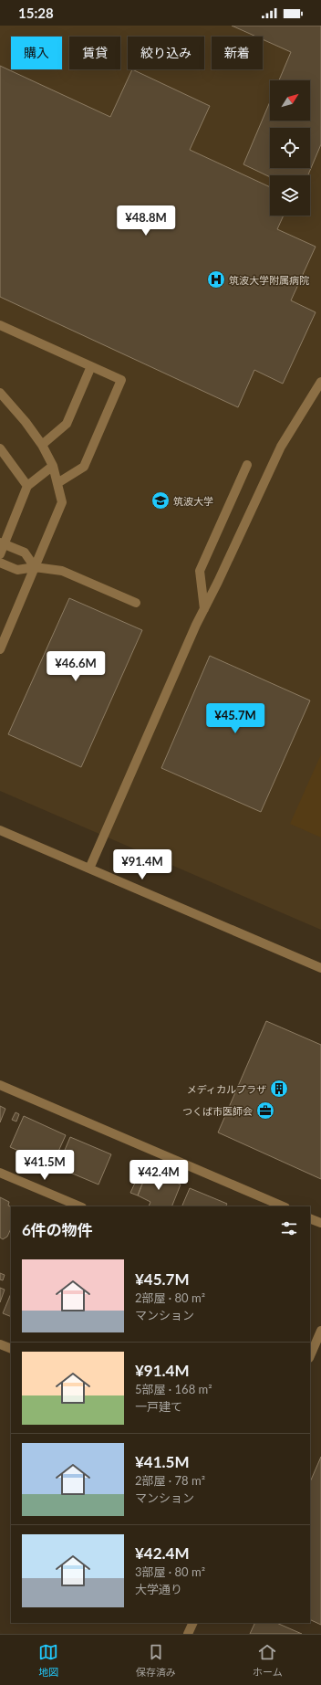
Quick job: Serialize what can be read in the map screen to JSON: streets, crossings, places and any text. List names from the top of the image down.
{
  "places": {
    "hospital": ["筑波大学附属病院"],
    "school or university": ["筑波大学"],
    "building": ["メディカルプラザ"],
    "office": ["つくば市医師会"]
  },
  "north": "top right",
  "page": {
    "status": "15:28",
    "chip": [
      "購入",
      "賃貸",
      "絞り込み",
      "新着"
    ],
    "price": [
      "¥48.8M",
      "¥46.6M",
      "¥45.7M",
      "¥91.4M",
      "¥41.5M",
      "¥42.4M"
    ],
    "heading": "6件の物件",
    "list": [
      {
        "name": "¥45.7M",
        "note": "2部屋 · 80 m² · マンション"
      },
      {
        "name": "¥91.4M",
        "note": "5部屋 · 168 m² · 一戸建て"
      },
      {
        "name": "¥41.5M",
        "note": "2部屋 · 78 m² · マンション"
      },
      {
        "name": "¥42.4M",
        "note": "3部屋 · 80 m² · 大学通り"
      }
    ],
    "tabs": ["地図", "保存済み", "ホーム"]
  }
}
